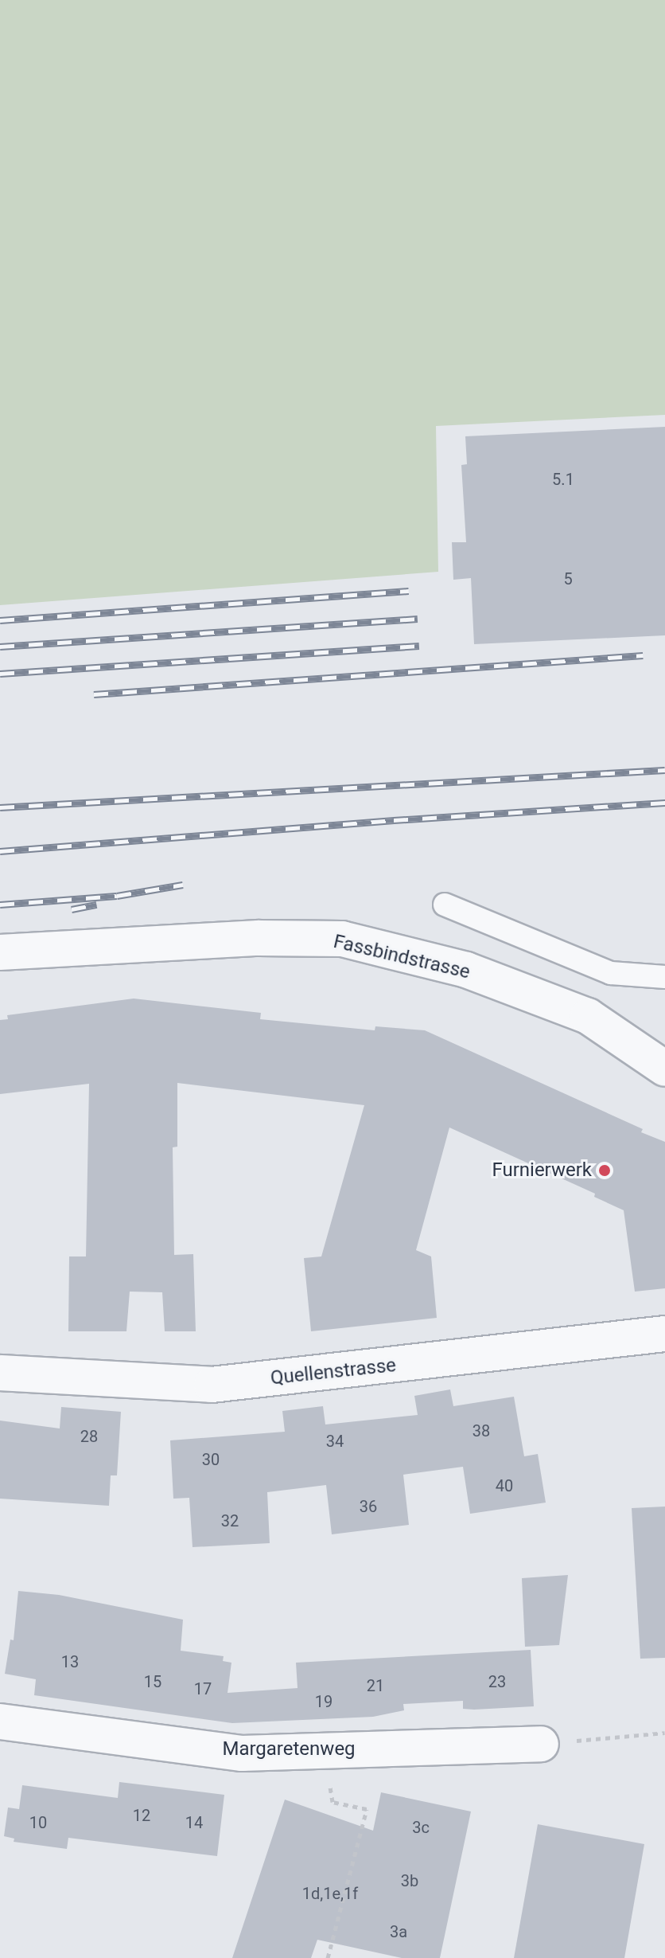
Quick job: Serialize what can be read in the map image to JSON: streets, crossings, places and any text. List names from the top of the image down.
{
  "streets": {
    "street": ["Fassbindstrasse", "Quellenstrasse", "Margaretenweg"]
  },
  "places": ["Furnierwerk"],
  "house_numbers": [
    "5.1",
    "5",
    "38",
    "28",
    "34",
    "30",
    "40",
    "36",
    "32",
    "13",
    "15",
    "23",
    "21",
    "17",
    "19",
    "12",
    "10",
    "14",
    "3c",
    "3b",
    "1d,1e,1f",
    "3a"
  ]
}
